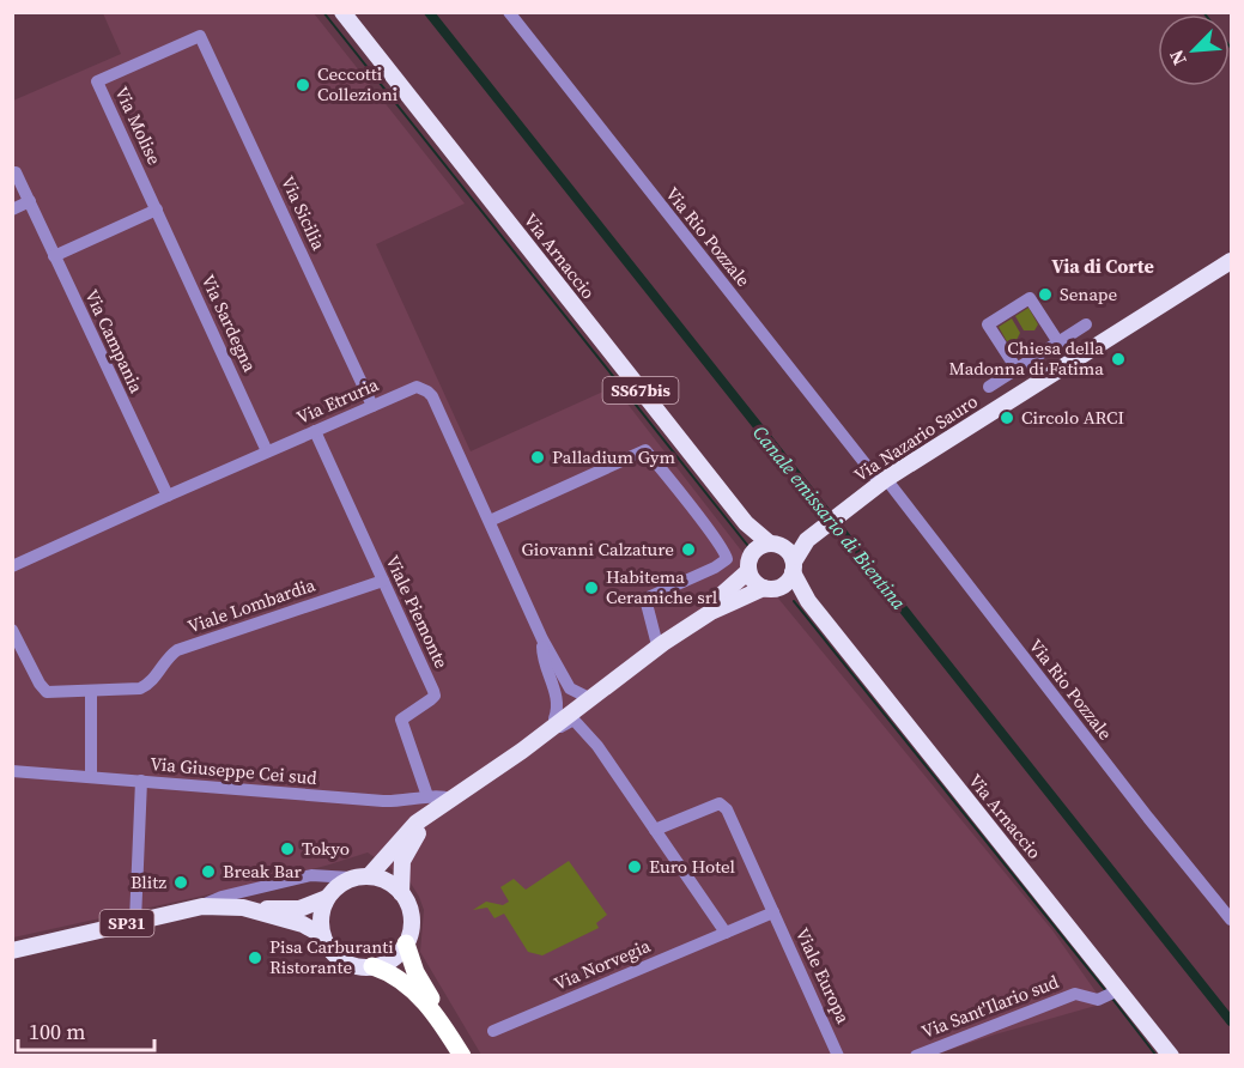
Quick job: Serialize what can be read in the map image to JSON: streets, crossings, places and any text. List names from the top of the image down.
{
  "streets": {
    "main road": [
      "Via Arnaccio",
      "SS67bis",
      "Via Nazario Sauro",
      "SP31"
    ],
    "street": [
      "Via Molise",
      "Via Sicilia",
      "Via Rio Pozzale",
      "Via Sardegna",
      "Via Campania",
      "Via Etruria",
      "Viale Lombardia",
      "Viale Piemonte",
      "Via Giuseppe Cei sud",
      "Via Norvegia",
      "Viale Europa",
      "Via Sant'Ilario sud"
    ]
  },
  "crossings": [
    ["Via Molise", "Via Sicilia"],
    ["Via Molise", "Via Sardegna"],
    ["Via Sicilia", "Via Etruria"],
    ["Via Rio Pozzale", "Via Nazario Sauro"],
    ["Via Arnaccio", "SS67bis"],
    ["Via Arnaccio", "Via Nazario Sauro"],
    ["Via Arnaccio", "Via Sant'Ilario sud"],
    ["Via Sardegna", "Via Etruria"],
    ["Via Campania", "Via Etruria"],
    ["SS67bis", "Via Nazario Sauro"],
    ["Via Etruria", "Viale Piemonte"],
    ["Viale Lombardia", "Viale Piemonte"],
    ["Viale Piemonte", "Via Giuseppe Cei sud"]
  ],
  "districts": ["Via di Corte"],
  "water": ["Canale emissario di Bientina"],
  "places": [
    "Ceccotti Collezioni",
    "Senape",
    "Chiesa della Madonna di Fatima",
    "Circolo ARCI",
    "Palladium Gym",
    "Giovanni Calzature",
    "Habitema Ceramiche srl",
    "Tokyo",
    "Euro Hotel",
    "Break Bar",
    "Blitz",
    "Pisa Carburanti Ristorante"
  ],
  "scale_bar": "100 m",
  "north": "bottom left"
}
